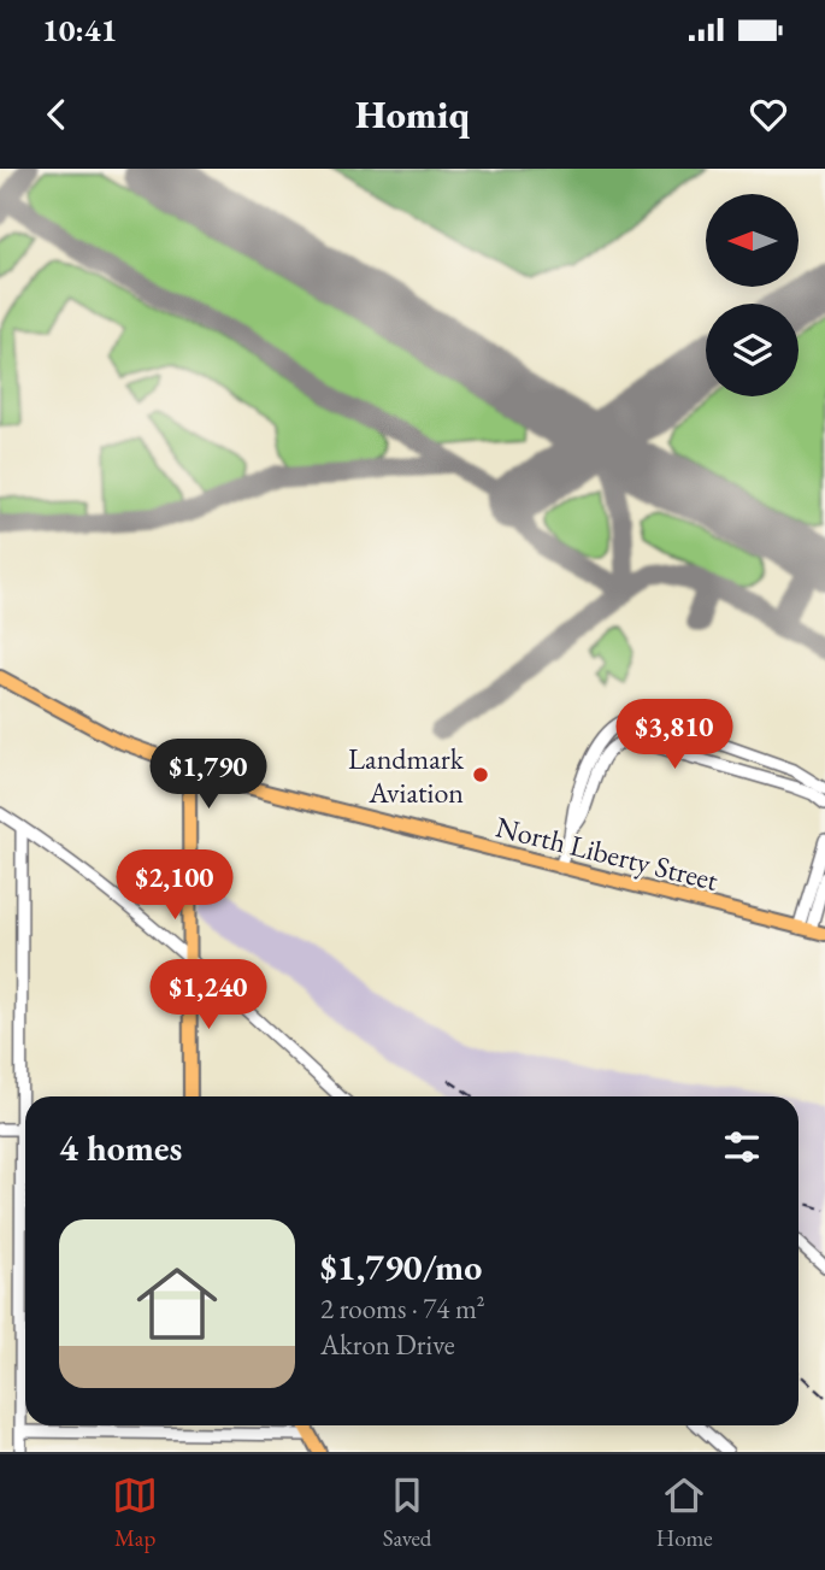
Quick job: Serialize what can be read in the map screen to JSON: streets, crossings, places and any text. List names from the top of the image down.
{
  "streets": {
    "main road": ["North Liberty Street"]
  },
  "places": ["Landmark Aviation"],
  "north": "left",
  "page": {
    "status": "10:41",
    "header": "Homiq",
    "price": [
      "$3,810",
      "$1,790",
      "$2,100",
      "$1,240"
    ],
    "heading": "4 homes",
    "list": [
      {
        "name": "$1,790/mo",
        "note": "2 rooms · 74 m² · Akron Drive"
      }
    ],
    "tabs": ["Map", "Saved", "Home"]
  }
}
